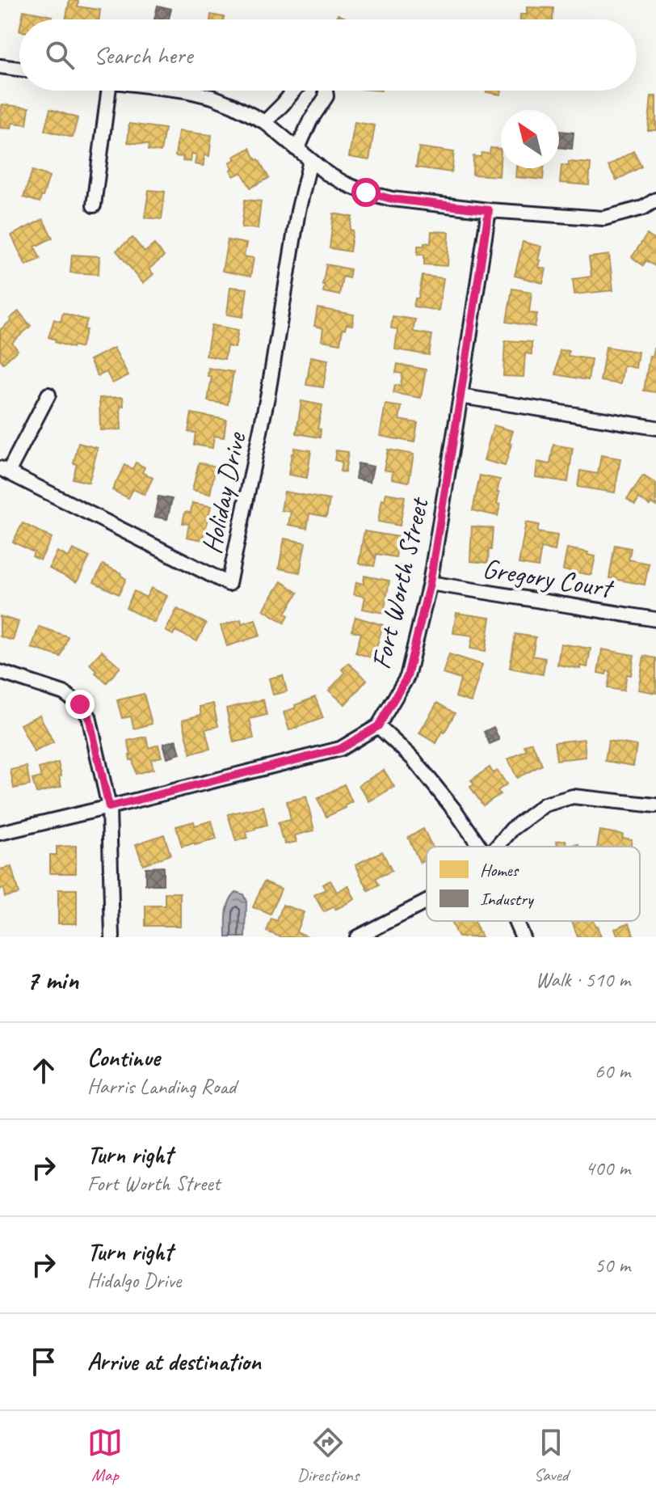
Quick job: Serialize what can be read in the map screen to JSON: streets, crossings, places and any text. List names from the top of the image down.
{
  "streets": {
    "street": ["Holiday Drive", "Gregory Court", "Fort Worth Street"]
  },
  "crossings": [
    ["Gregory Court", "Fort Worth Street"]
  ],
  "legend": ["Homes", "Industry"],
  "north": "top left",
  "page": {
    "search": "Search here",
    "heading": ["7 min", "Walk · 510 m"],
    "list": [
      ["Continue", "Harris Landing Road", "60 m"],
      ["Turn right", "Fort Worth Street", "400 m"],
      ["Turn right", "Hidalgo Drive", "50 m"],
      "Arrive at destination"
    ],
    "nav": ["Map", "Directions", "Saved"]
  }
}
